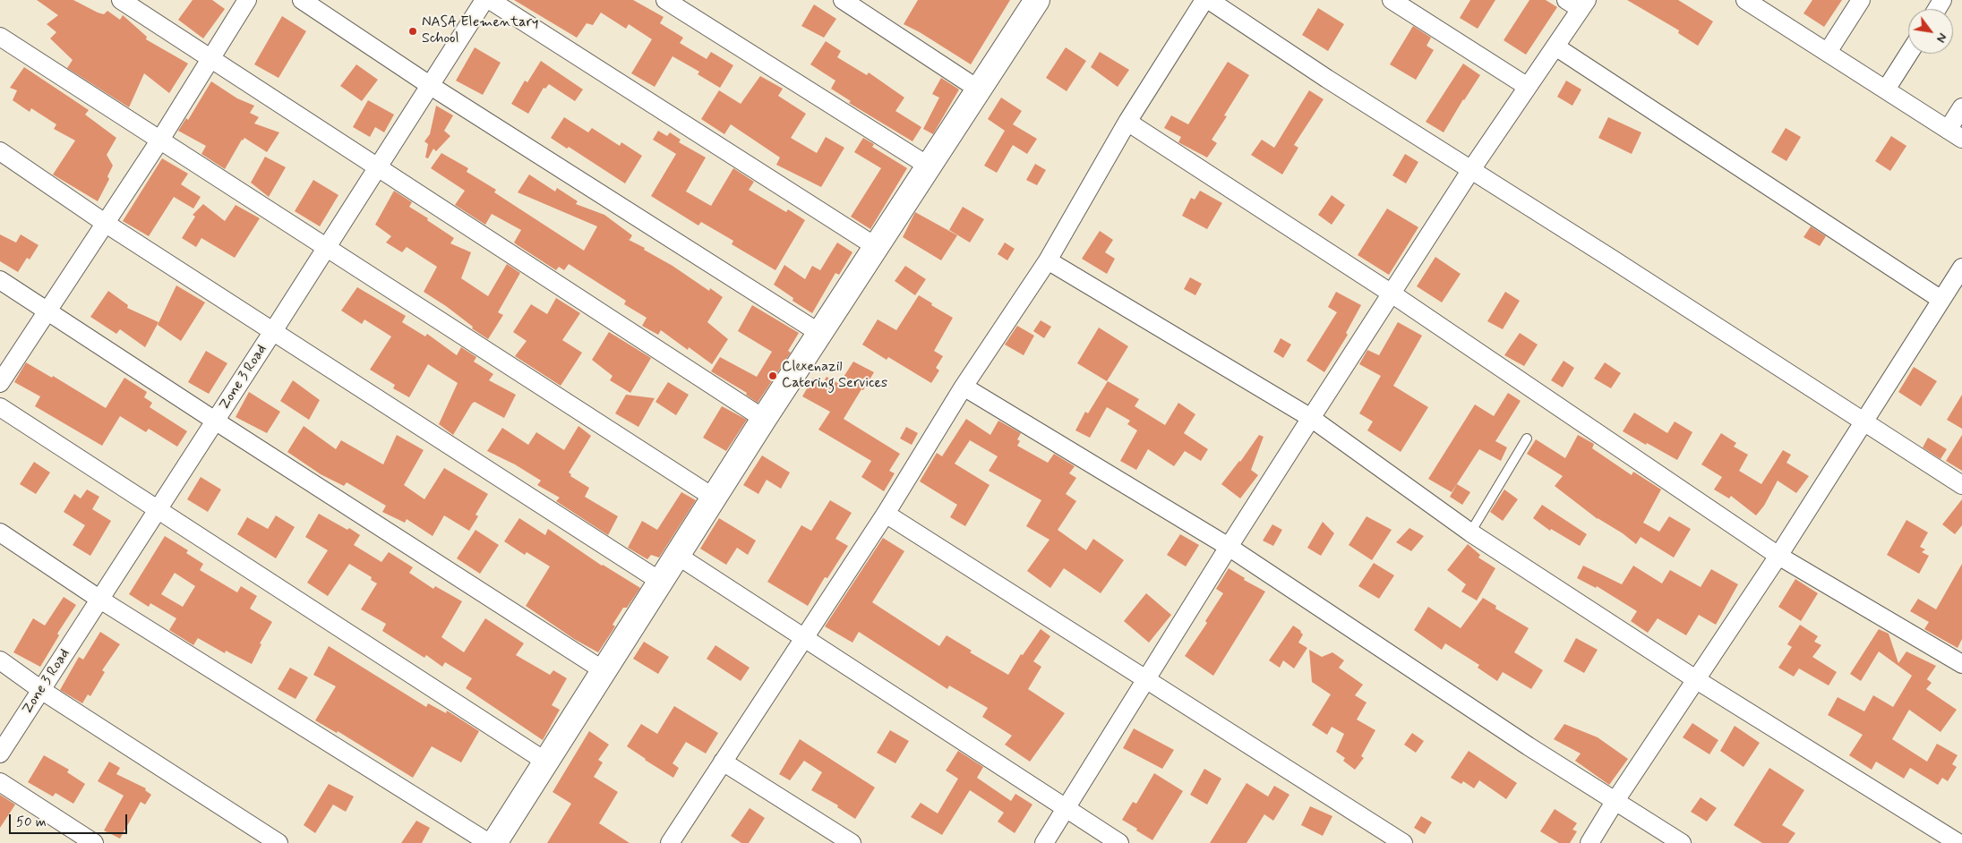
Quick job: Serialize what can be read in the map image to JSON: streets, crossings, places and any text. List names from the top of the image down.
{
  "streets": {
    "street": ["Zone 3 Road"]
  },
  "places": ["NASA Elementary School", "Clexenazil Catering Services"],
  "scale_bar": "50 m",
  "north": "bottom right"
}
